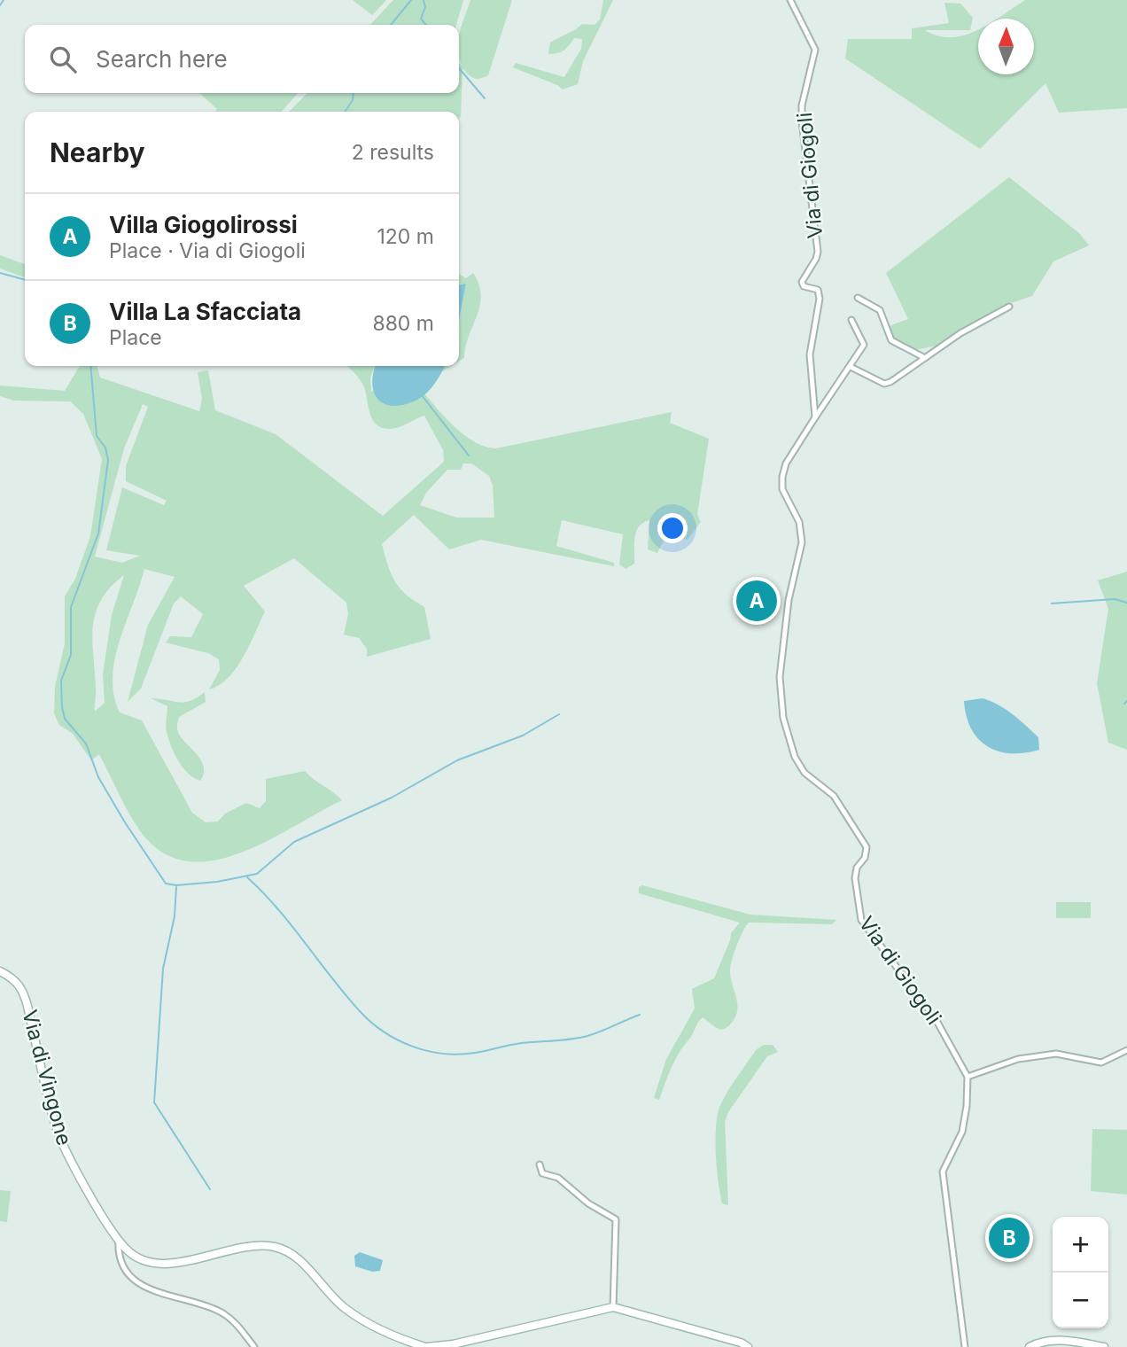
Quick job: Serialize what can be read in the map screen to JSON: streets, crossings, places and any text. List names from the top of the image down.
{
  "streets": {
    "street": ["Via di Giogoli", "Via di Vingone"]
  },
  "north": "top",
  "page": {
    "search": "Search here",
    "heading": ["Nearby", "2 results"],
    "list": [
      {
        "mark": "A",
        "name": "Villa Giogolirossi",
        "note": "Place · Via di Giogoli",
        "value": "120 m"
      },
      {
        "mark": "B",
        "name": "Villa La Sfacciata",
        "note": "Place",
        "value": "880 m"
      }
    ],
    "pins": ["A", "B"],
    "map_buttons": ["+", "−"]
  }
}
